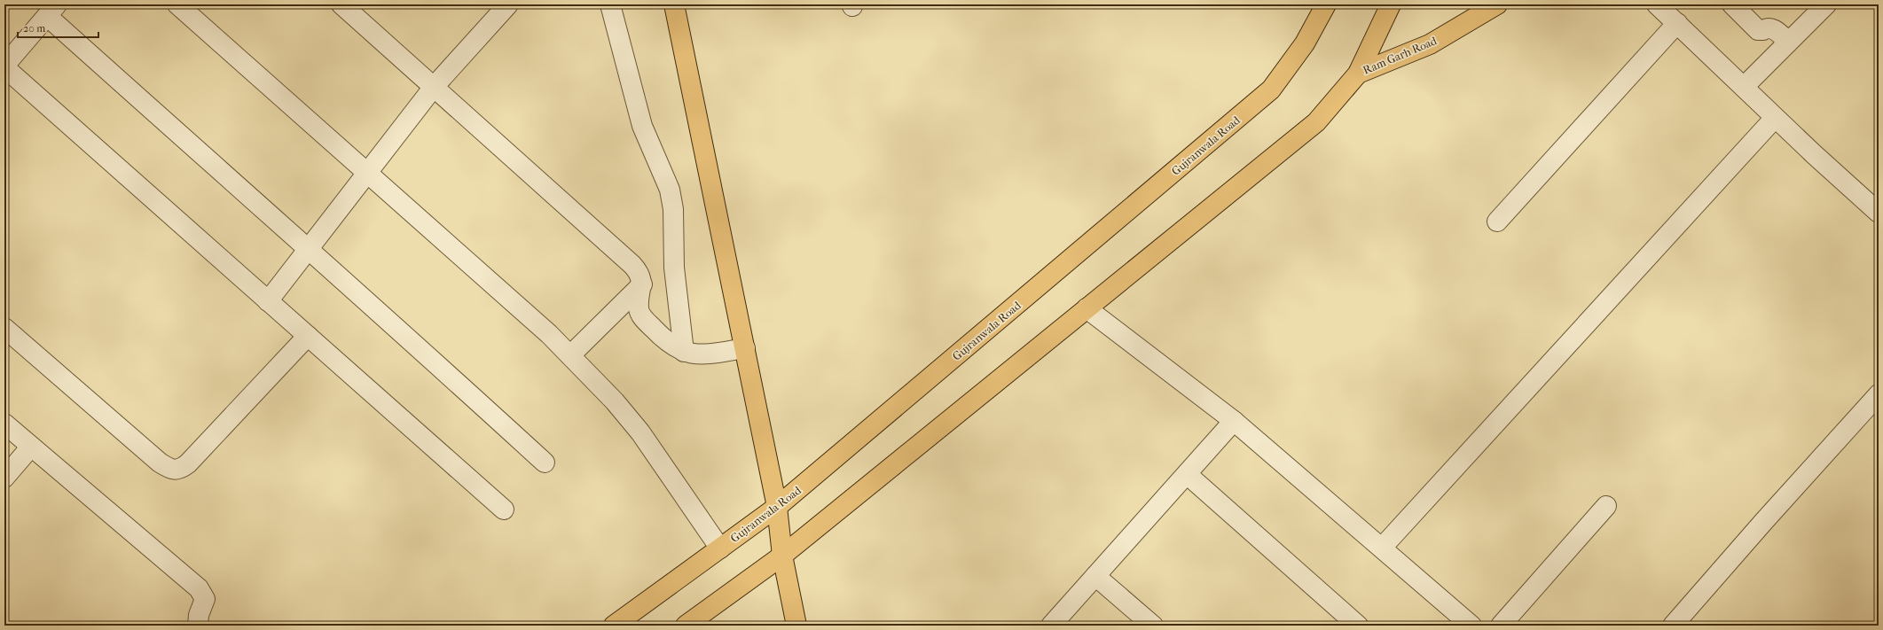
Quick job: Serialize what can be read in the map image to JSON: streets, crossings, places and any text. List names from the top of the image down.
{
  "streets": {
    "main road": ["Ram Garh Road", "Gujranwala Road"]
  },
  "scale_bar": "20 m"
}
